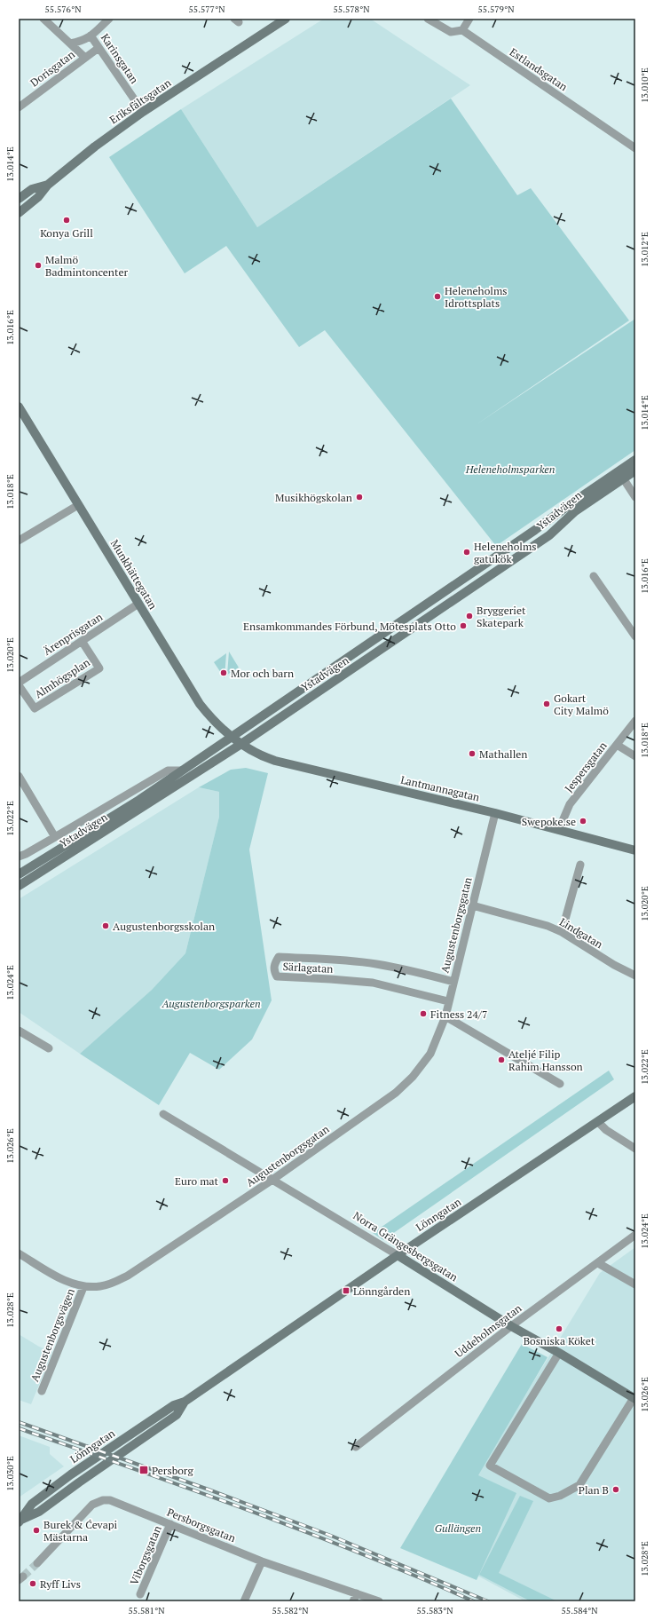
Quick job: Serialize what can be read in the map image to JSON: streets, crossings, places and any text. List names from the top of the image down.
{
  "streets": {
    "main road": [
      "Eriksfältsgatan",
      "Ystadvägen",
      "Munkhättegatan",
      "Lantmannagatan",
      "Lönngatan",
      "Norra Grängesbergsgatan"
    ],
    "street": [
      "Karinsgatan",
      "Dorisgatan",
      "Estlandsgatan",
      "Ärenprisgatan",
      "Almhögsplan",
      "Jespersgatan",
      "Augustenborgsgatan",
      "Lindgatan",
      "Särlagatan",
      "Uddeholmsgatan",
      "Augustenborgsvägen",
      "Persborgsgatan",
      "Viborgsgatan"
    ]
  },
  "crossings": [
    ["Karinsgatan", "Dorisgatan"],
    ["Karinsgatan", "Eriksfältsgatan"],
    ["Ystadvägen", "Munkhättegatan"],
    ["Ystadvägen", "Lantmannagatan"],
    ["Munkhättegatan", "Ärenprisgatan"],
    ["Munkhättegatan", "Lantmannagatan"],
    ["Ärenprisgatan", "Almhögsplan"],
    ["Jespersgatan", "Lantmannagatan"],
    ["Lantmannagatan", "Augustenborgsgatan"],
    ["Augustenborgsgatan", "Lindgatan"],
    ["Augustenborgsgatan", "Särlagatan"],
    ["Augustenborgsgatan", "Norra Grängesbergsgatan"],
    ["Augustenborgsgatan", "Augustenborgsvägen"],
    ["Lönngatan", "Norra Grängesbergsgatan"],
    ["Norra Grängesbergsgatan", "Uddeholmsgatan"],
    ["Persborgsgatan", "Viborgsgatan"]
  ],
  "parks": ["Heleneholmsparken", "Augustenborgsparken", "Gullängen"],
  "places": {
    "other": [
      "Konya Grill",
      "Malmö Badmintoncenter",
      "Heleneholms Idrottsplats",
      "Musikhögskolan",
      "Heleneholms gatukök",
      "Bryggeriet Skatepark",
      "Ensamkommandes Förbund, Mötesplats Otto",
      "Mor och barn",
      "Gokart City Malmö",
      "Mathallen",
      "Swepoke.se",
      "Augustenborgsskolan",
      "Fitness 24/7",
      "Ateljé Filip Rahim Hansson",
      "Euro mat",
      "Bosniska Köket",
      "Plan B",
      "Burek & Ćevapi Mästarna",
      "Ryff Livs"
    ],
    "transit": ["Lönngården", "Persborg"]
  },
  "coordinates": [
    "55.576°N",
    "55.577°N",
    "55.578°N",
    "55.579°N",
    "13.010°E",
    "13.014°E",
    "13.012°E",
    "13.016°E",
    "13.018°E",
    "13.020°E",
    "13.022°E",
    "13.024°E",
    "13.026°E",
    "13.028°E",
    "13.030°E",
    "55.581°N",
    "55.582°N",
    "55.583°N",
    "55.584°N"
  ]
}
